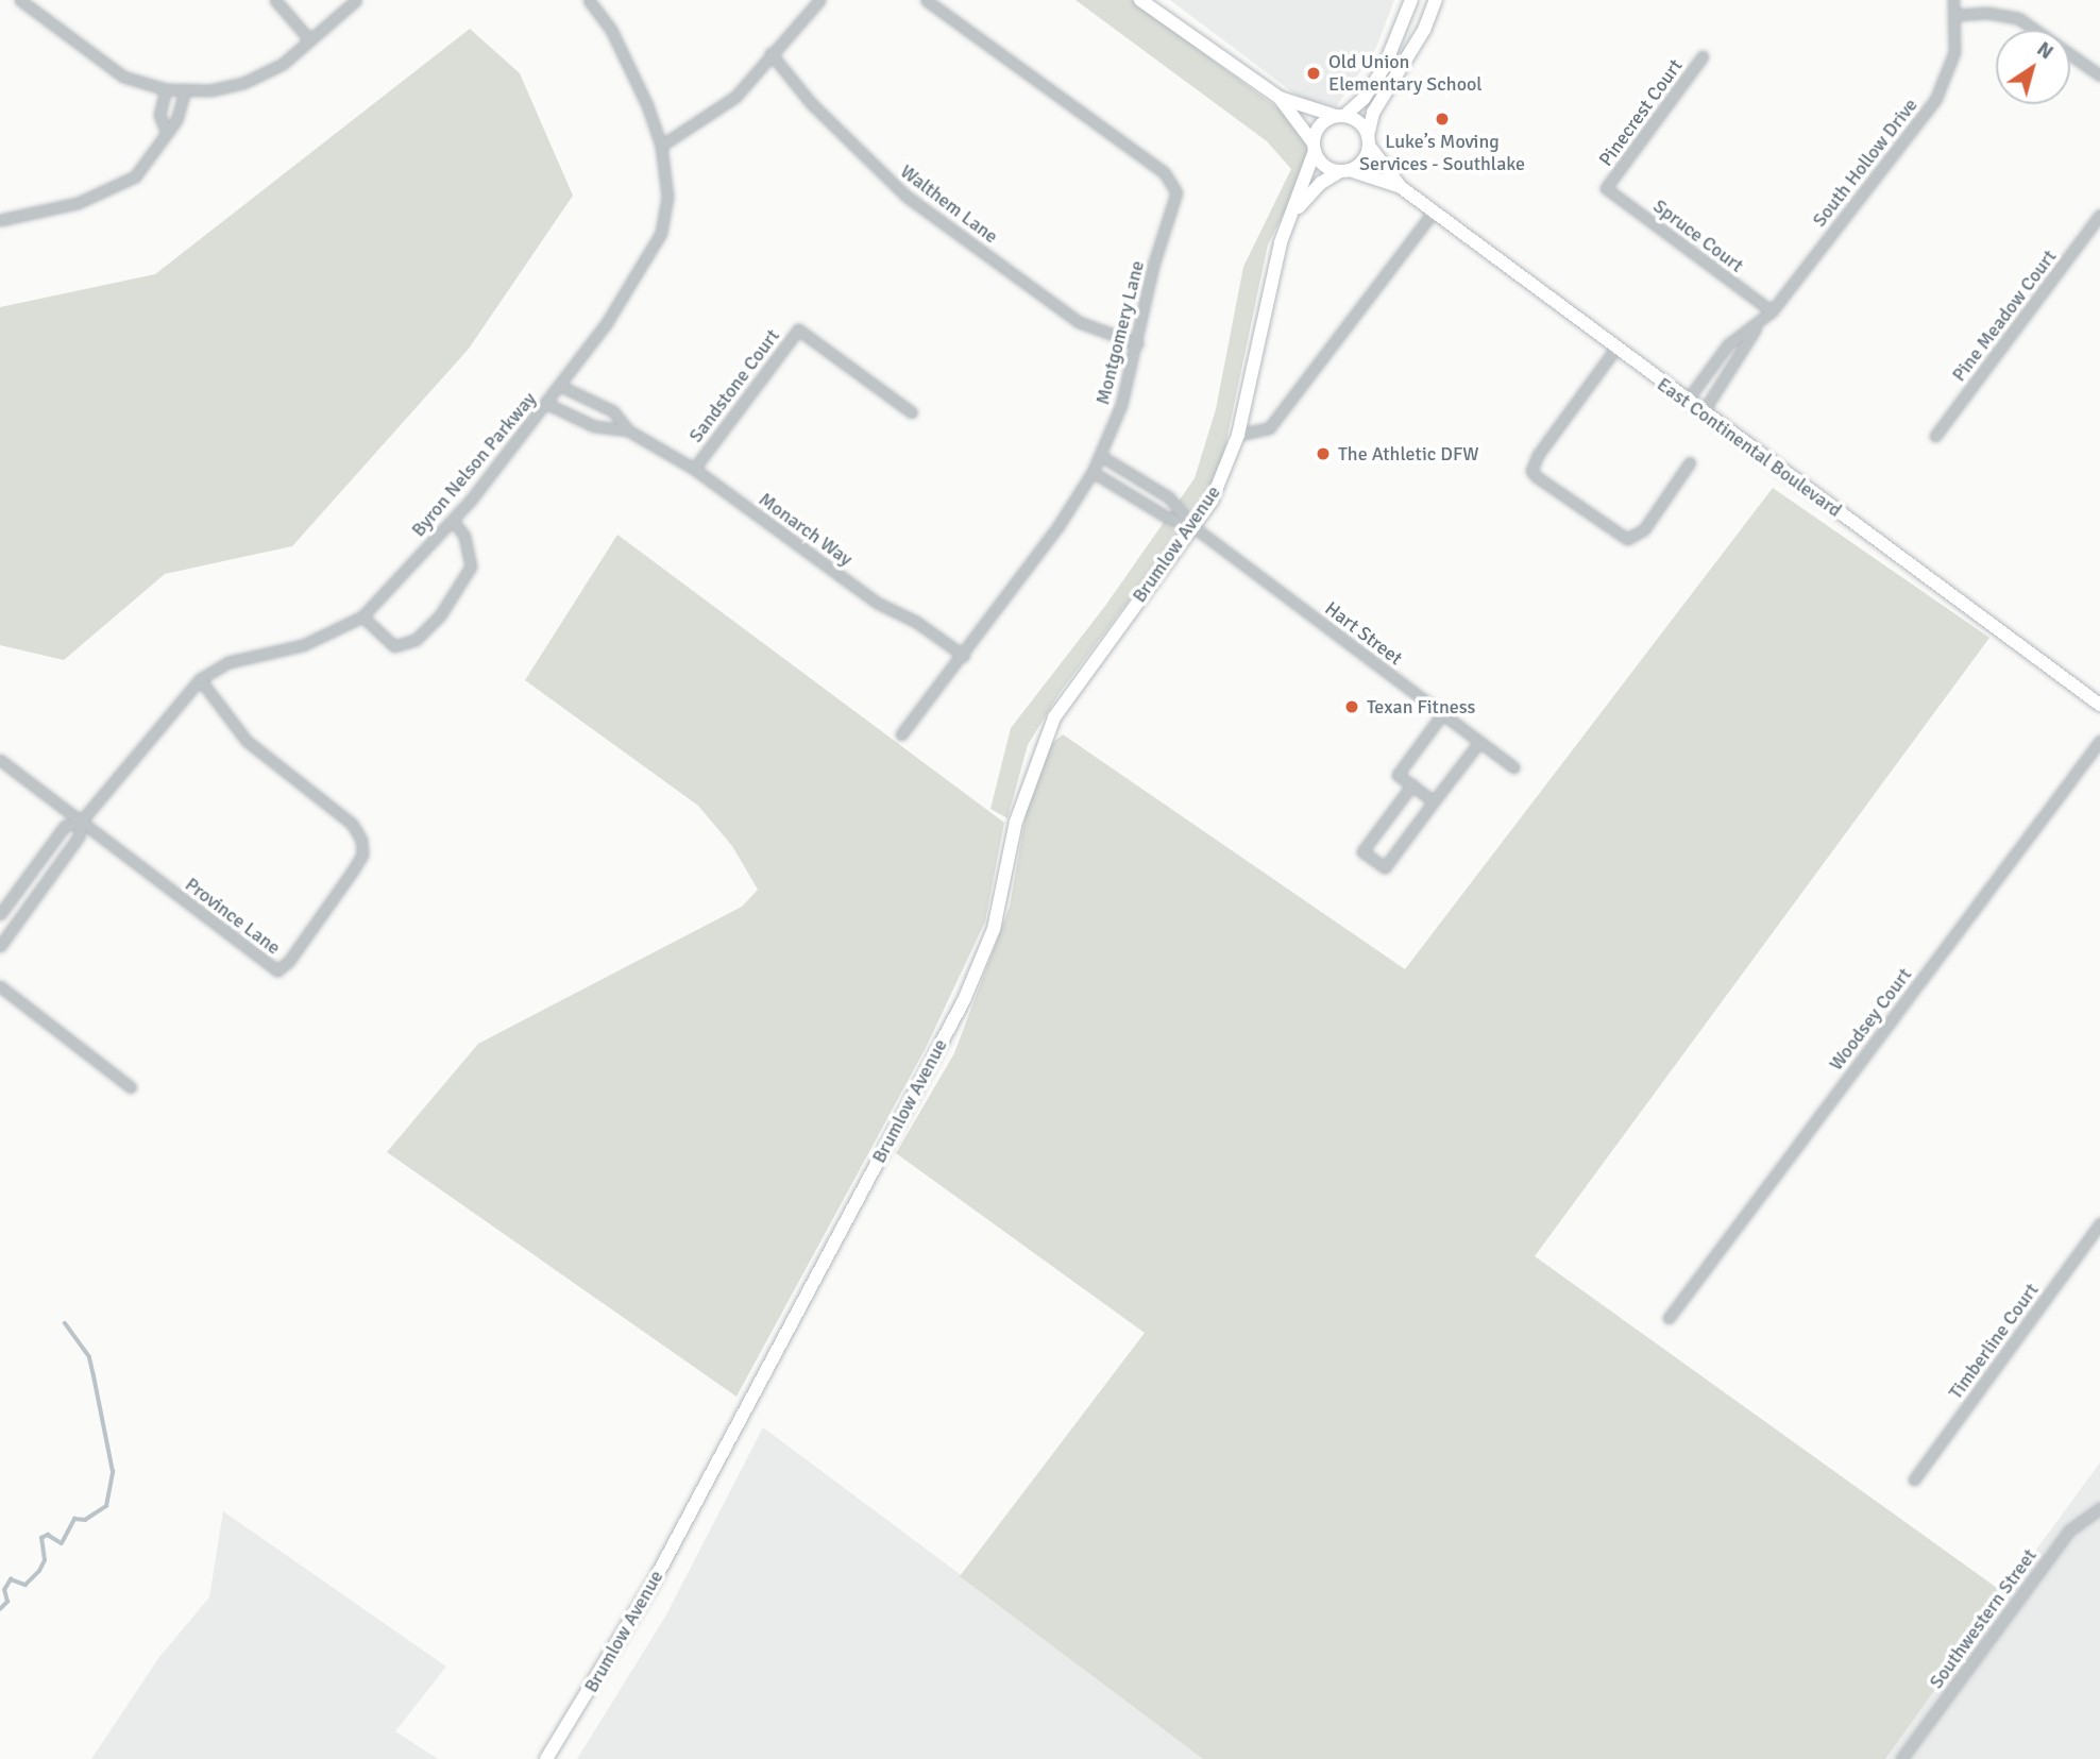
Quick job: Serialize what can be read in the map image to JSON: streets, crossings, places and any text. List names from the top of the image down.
{
  "streets": {
    "main road": ["East Continental Boulevard", "Brumlow Avenue"],
    "street": [
      "Pinecrest Court",
      "South Hollow Drive",
      "Walthem Lane",
      "Spruce Court",
      "Pine Meadow Court",
      "Montgomery Lane",
      "Sandstone Court",
      "Byron Nelson Parkway",
      "Monarch Way",
      "Hart Street",
      "Province Lane",
      "Woodsey Court",
      "Timberline Court",
      "Southwestern Street"
    ]
  },
  "crossings": [
    ["Pinecrest Court", "Spruce Court"],
    ["South Hollow Drive", "Spruce Court"],
    ["South Hollow Drive", "East Continental Boulevard"],
    ["Walthem Lane", "Montgomery Lane"],
    ["Montgomery Lane", "Monarch Way"],
    ["Sandstone Court", "Monarch Way"],
    ["East Continental Boulevard", "Brumlow Avenue"],
    ["Byron Nelson Parkway", "Monarch Way"],
    ["Byron Nelson Parkway", "Province Lane"],
    ["Brumlow Avenue", "Hart Street"]
  ],
  "places": [
    "Old Union Elementary School",
    "Luke’s Moving Services - Southlake",
    "The Athletic DFW",
    "Texan Fitness"
  ],
  "north": "top right"
}
